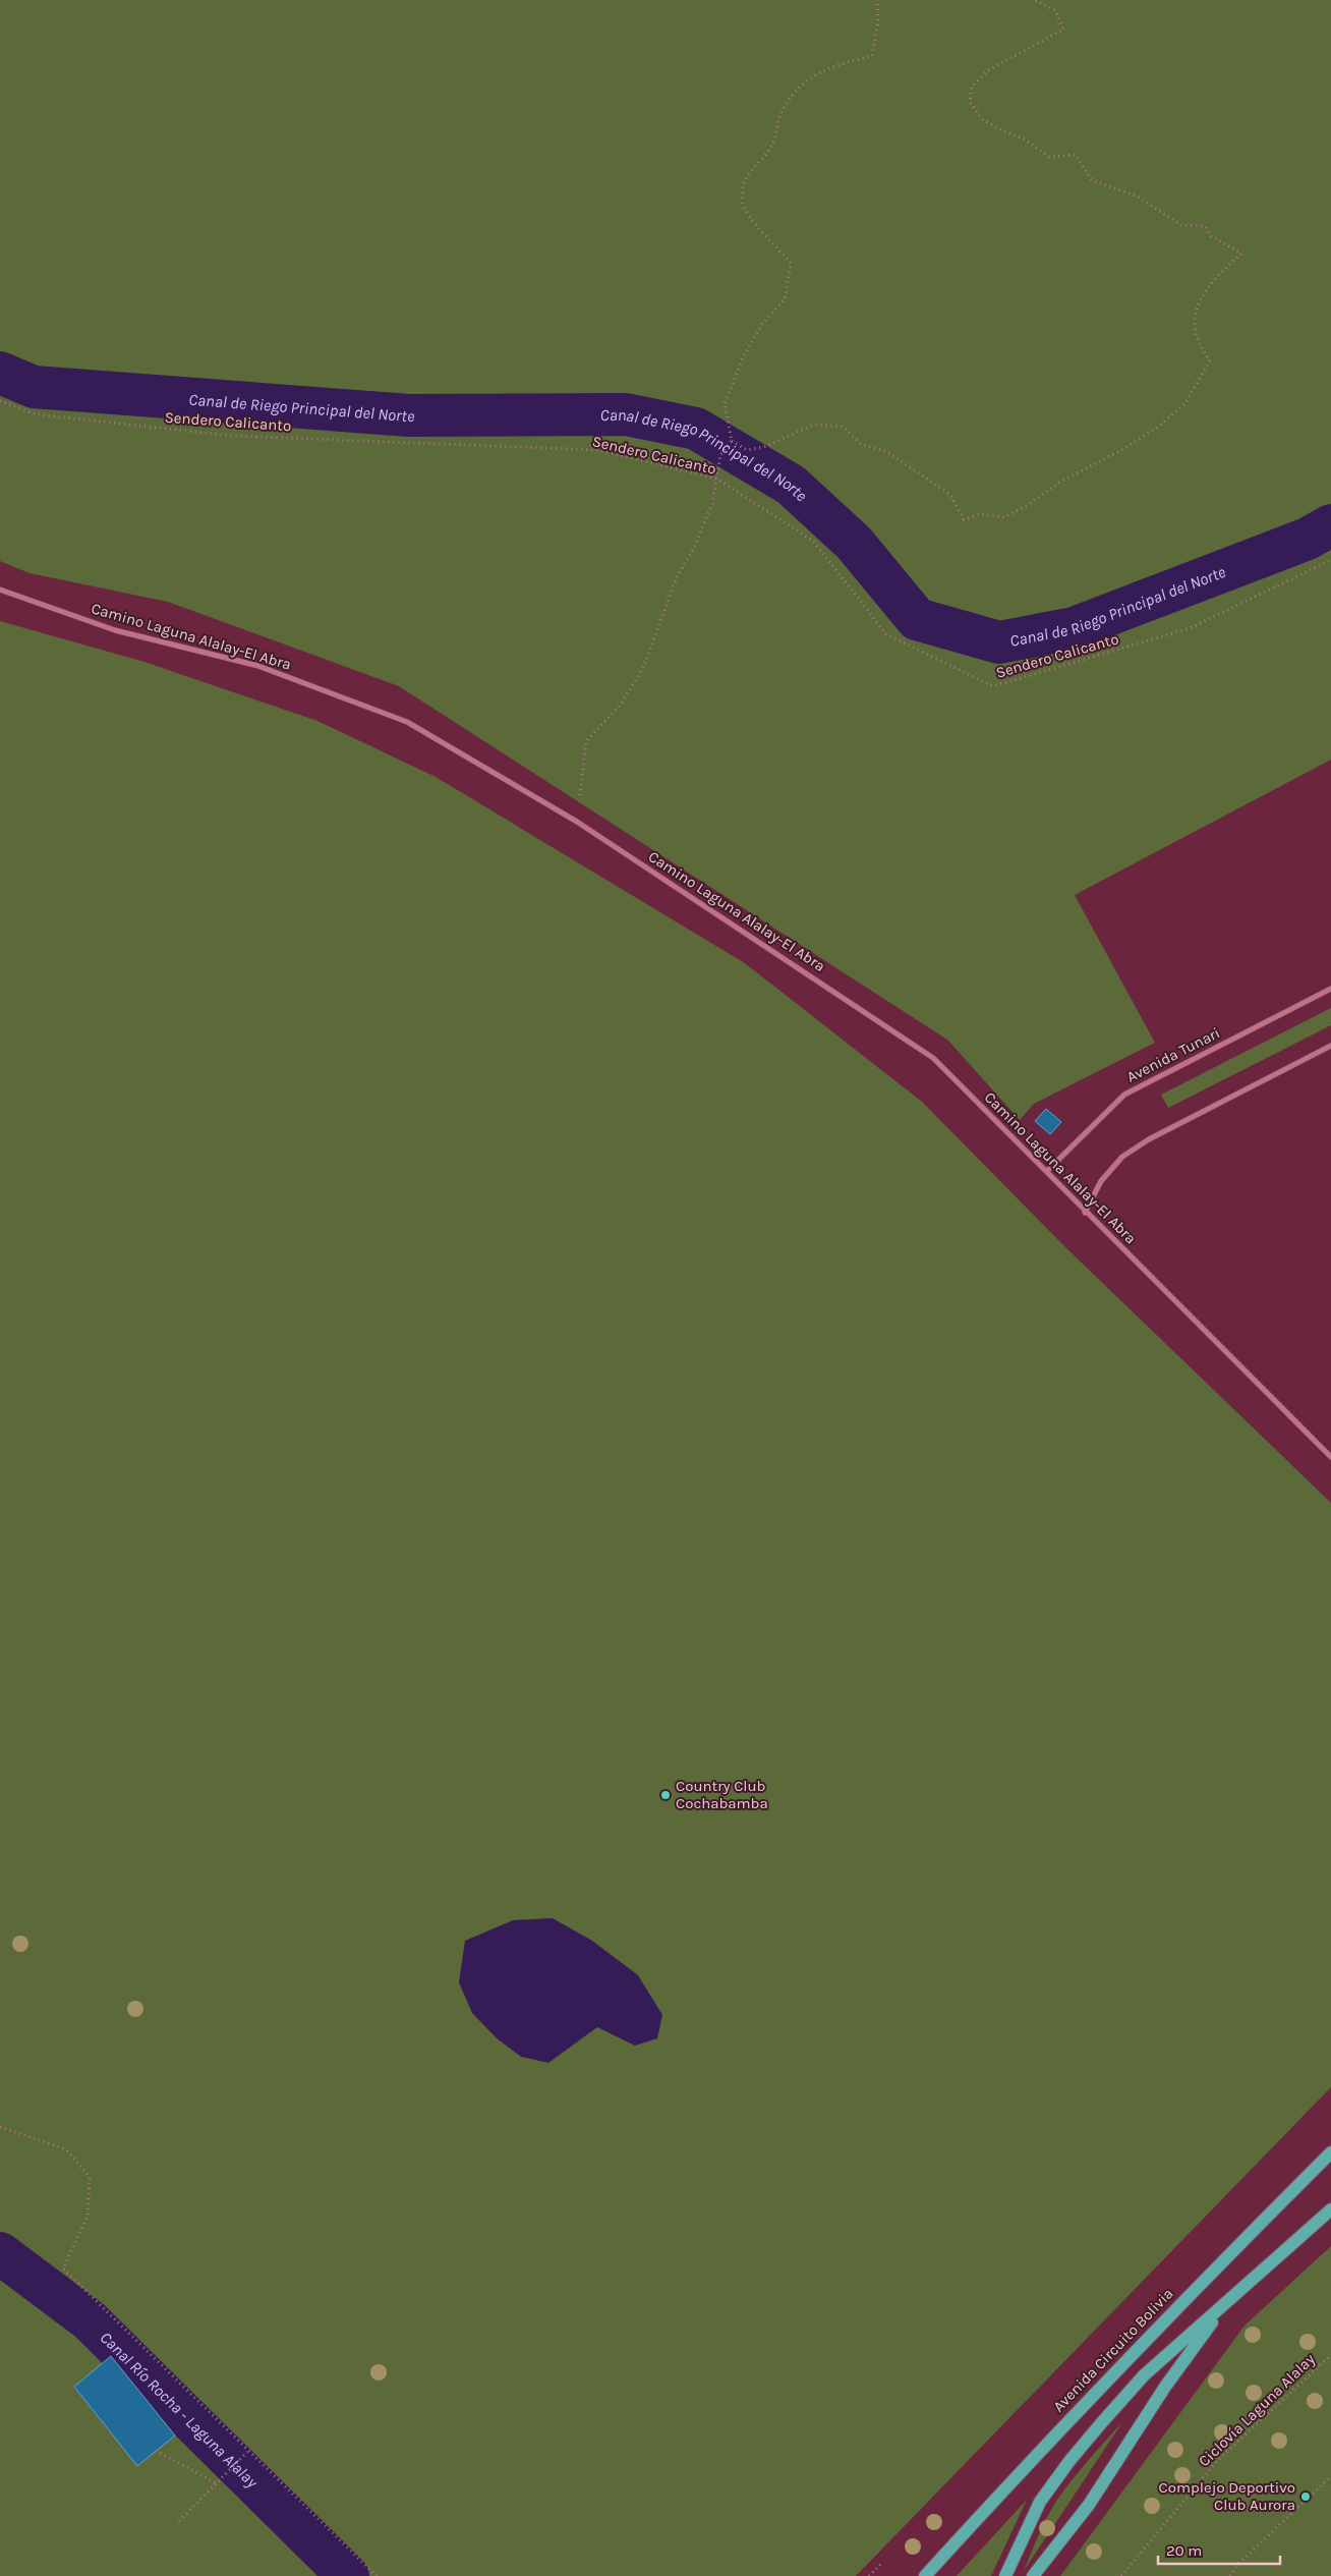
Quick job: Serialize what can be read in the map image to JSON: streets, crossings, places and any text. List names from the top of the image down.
{
  "streets": {
    "main road": ["Avenida Circuito Bolivia"],
    "street": ["Camino Laguna Alalay-El Abra", "Avenida Tunari"],
    "path": ["Sendero Calicanto", "Ciclovía Laguna Alalay"]
  },
  "crossings": [
    ["Camino Laguna Alalay-El Abra", "Avenida Tunari"]
  ],
  "water": ["Canal de Riego Principal del Norte", "Canal Río Rocha - Laguna Alalay"],
  "places": ["Country Club Cochabamba", "Complejo Deportivo Club Aurora"],
  "scale_bar": "20 m"
}
